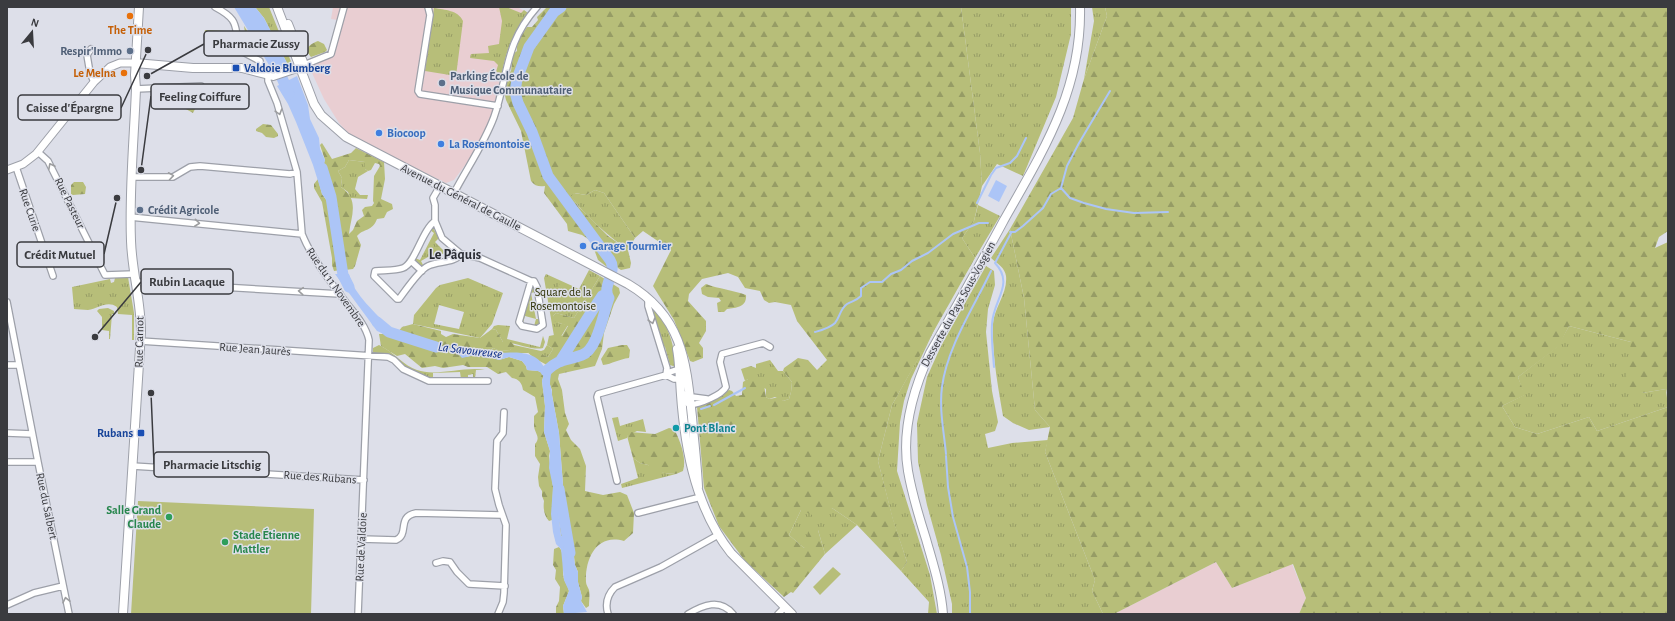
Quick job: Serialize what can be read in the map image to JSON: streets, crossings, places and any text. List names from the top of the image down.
{
  "streets": {
    "main road": ["Avenue du Général de Gaulle", "Desserte du Pays Sous-Vosgien", "Rue Carnot"],
    "street": [
      "Rue Pasteur",
      "Rue Curie",
      "Rue du 11 Novembre",
      "Rue Jean Jaurès",
      "Rue des Rubans",
      "Rue du Salbert",
      "Rue de Valdoie"
    ]
  },
  "crossings": [
    ["Rue Pasteur", "Rue Carnot"],
    ["Rue du 11 Novembre", "Rue Jean Jaurès"],
    ["Rue du 11 Novembre", "Rue des Rubans"],
    ["Rue du 11 Novembre", "Rue de Valdoie"],
    ["Rue Carnot", "Rue Jean Jaurès"],
    ["Rue Carnot", "Rue des Rubans"],
    ["Rue des Rubans", "Rue de Valdoie"]
  ],
  "one_way": ["Rue Pasteur"],
  "districts": ["Le Pâquis"],
  "water": ["La Savoureuse"],
  "parks": ["Square de la Rosemontoise"],
  "places": {
    "other": [
      "The Time",
      "Caisse d'Épargne",
      "Respir'Immo",
      "Le Melna",
      "Pharmacie Zussy",
      "Parking École de Musique Communautaire",
      "Biocoop",
      "La Rosemontoise",
      "Feeling Coiffure",
      "Crédit Mutuel",
      "Crédit Agricole",
      "Garage Tourmier",
      "Rubin Lacaque",
      "Pharmacie Litschig",
      "Pont Blanc",
      "Salle Grand Claude",
      "Stade Étienne Mattler"
    ],
    "transit": ["Valdoie Blumberg", "Rubans"]
  },
  "north": "top"
}
